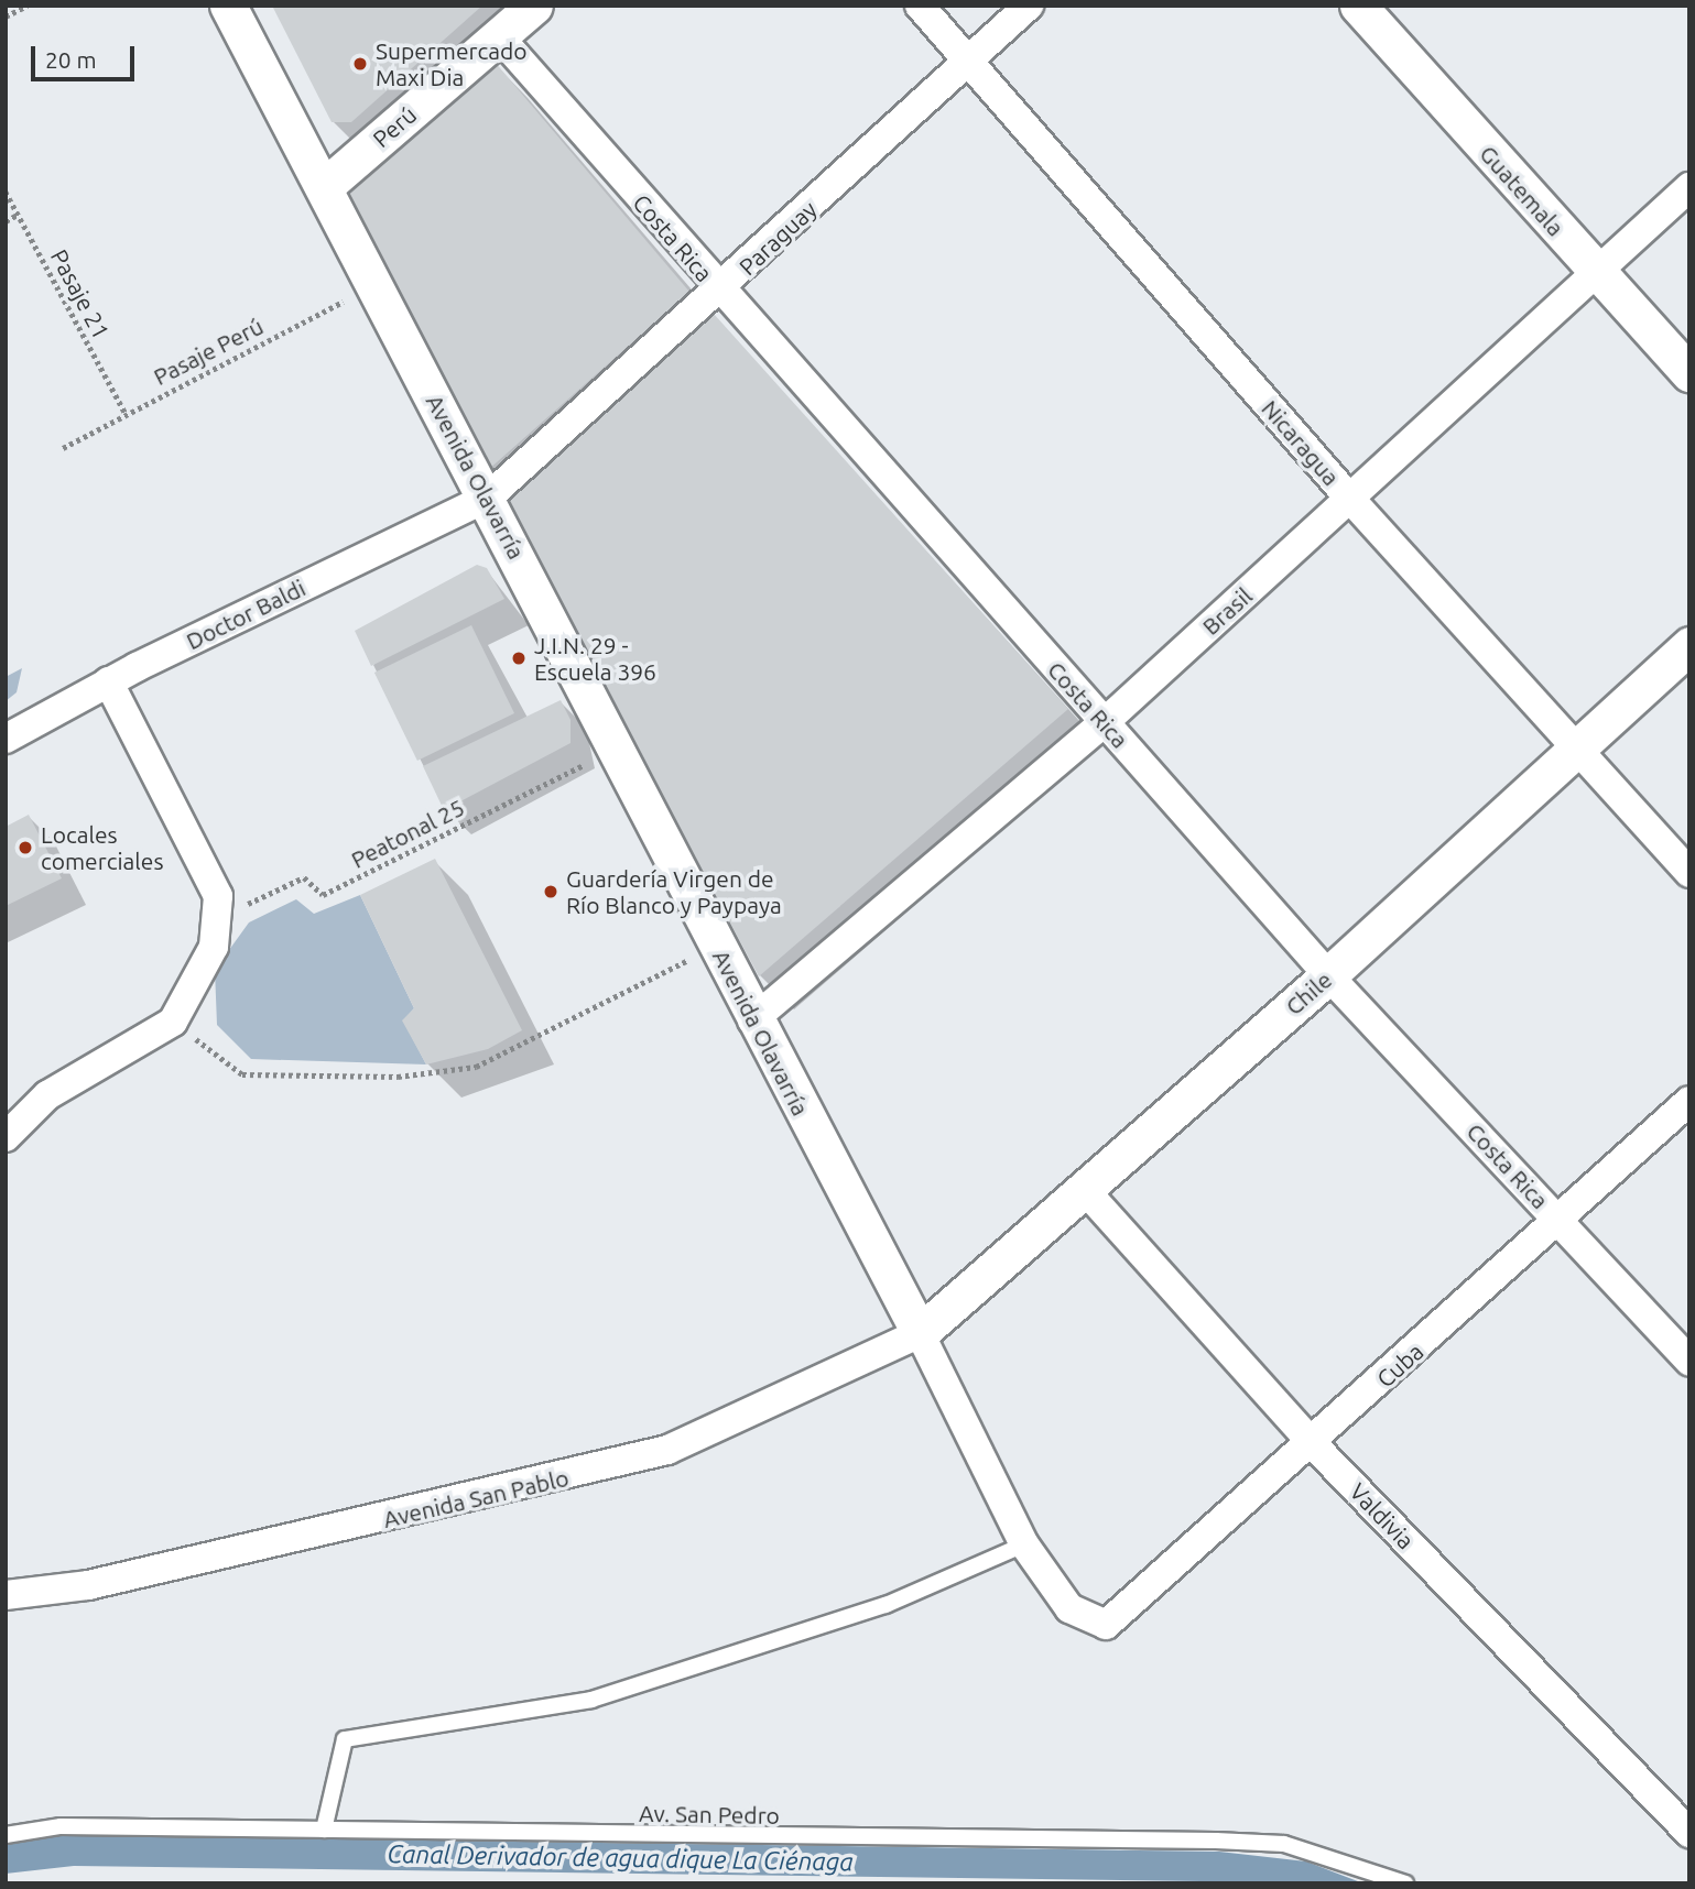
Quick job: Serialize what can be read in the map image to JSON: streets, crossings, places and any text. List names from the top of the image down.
{
  "streets": {
    "street": [
      "Perú",
      "Guatemala",
      "Costa Rica",
      "Paraguay",
      "Nicaragua",
      "Avenida Olavarría",
      "Brasil",
      "Doctor Baldi",
      "Chile",
      "Cuba",
      "Avenida San Pablo",
      "Valdivia"
    ],
    "lane": ["Av. San Pedro"],
    "path": ["Pasaje 21", "Pasaje Perú", "Peatonal 25"]
  },
  "crossings": [
    ["Perú", "Costa Rica"],
    ["Perú", "Avenida Olavarría"],
    ["Guatemala", "Brasil"],
    ["Costa Rica", "Paraguay"],
    ["Costa Rica", "Brasil"],
    ["Costa Rica", "Chile"],
    ["Costa Rica", "Cuba"],
    ["Paraguay", "Nicaragua"],
    ["Paraguay", "Avenida Olavarría"],
    ["Paraguay", "Doctor Baldi"],
    ["Pasaje 21", "Pasaje Perú"],
    ["Pasaje Perú", "Avenida Olavarría"],
    ["Nicaragua", "Brasil"],
    ["Nicaragua", "Chile"],
    ["Avenida Olavarría", "Brasil"],
    ["Avenida Olavarría", "Doctor Baldi"],
    ["Avenida Olavarría", "Peatonal 25"],
    ["Avenida Olavarría", "Chile"],
    ["Avenida Olavarría", "Cuba"],
    ["Avenida Olavarría", "Avenida San Pablo"],
    ["Chile", "Avenida San Pablo"],
    ["Chile", "Valdivia"],
    ["Cuba", "Valdivia"]
  ],
  "water": ["Canal Derivador de agua dique La Ciénaga"],
  "places": [
    "Supermercado Maxi Dia",
    "J.I.N. 29 - Escuela 396",
    "Locales comerciales",
    "Guardería Virgen de Río Blanco y Paypaya"
  ],
  "scale_bar": "20 m"
}
